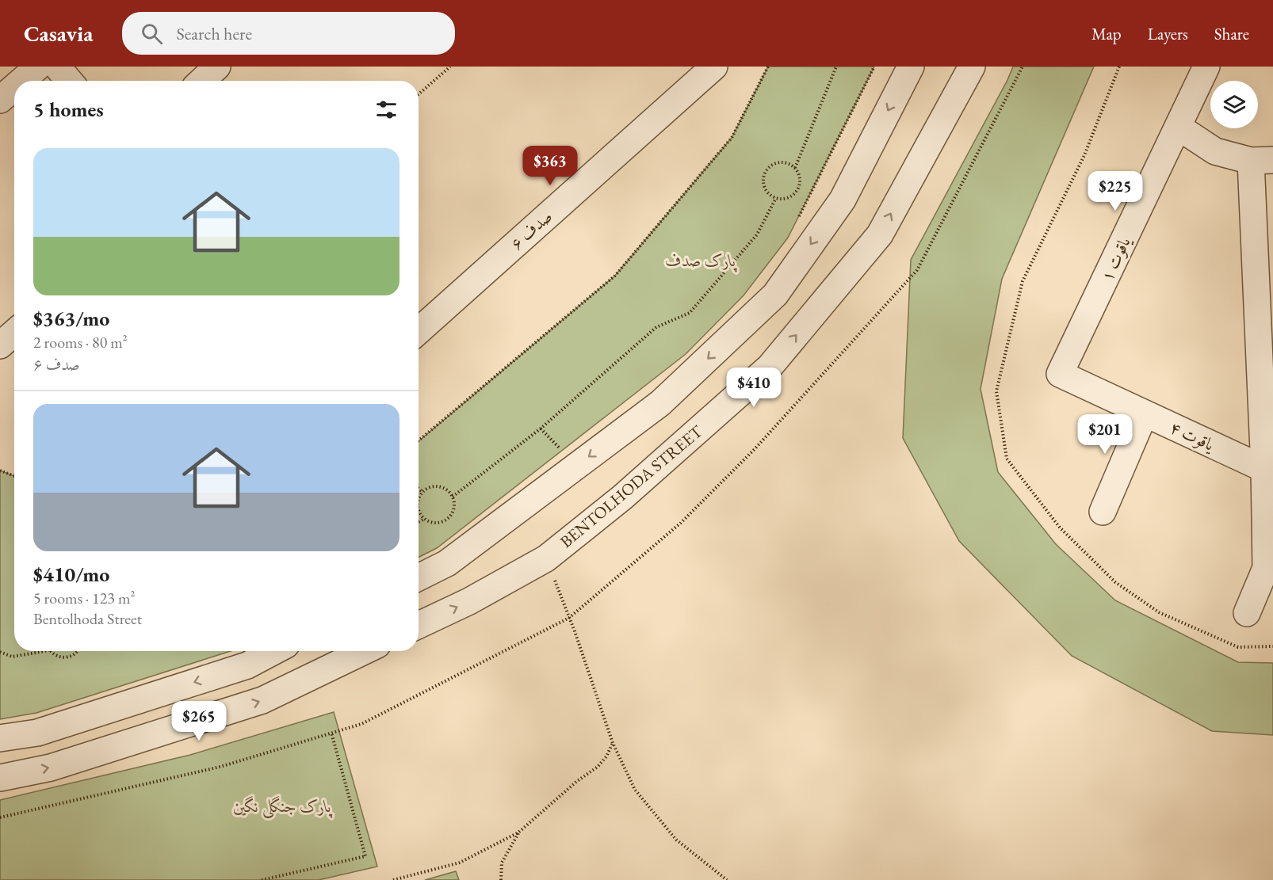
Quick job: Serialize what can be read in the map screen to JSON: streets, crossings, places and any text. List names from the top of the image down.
{
  "streets": {
    "street": [
      "صدف ۶",
      "یاقوت ۱",
      "یاقوت ۴",
      "BENTOLHODA STREET"
    ]
  },
  "crossings": [
    ["یاقوت ۱", "یاقوت ۴"]
  ],
  "parks": ["پارک صدف", "پارک جنگلی نگین"],
  "page": {
    "header": "Casavia",
    "search": "Search here",
    "nav": ["Map", "Layers", "Share"],
    "heading": "5 homes",
    "list": [
      {
        "name": "$363/mo",
        "note": "2 rooms · 80 m² · صدف ۶"
      },
      {
        "name": "$410/mo",
        "note": "5 rooms · 123 m² · Bentolhoda Street"
      }
    ],
    "price": [
      "$363",
      "$225",
      "$410",
      "$201",
      "$265"
    ]
  }
}
